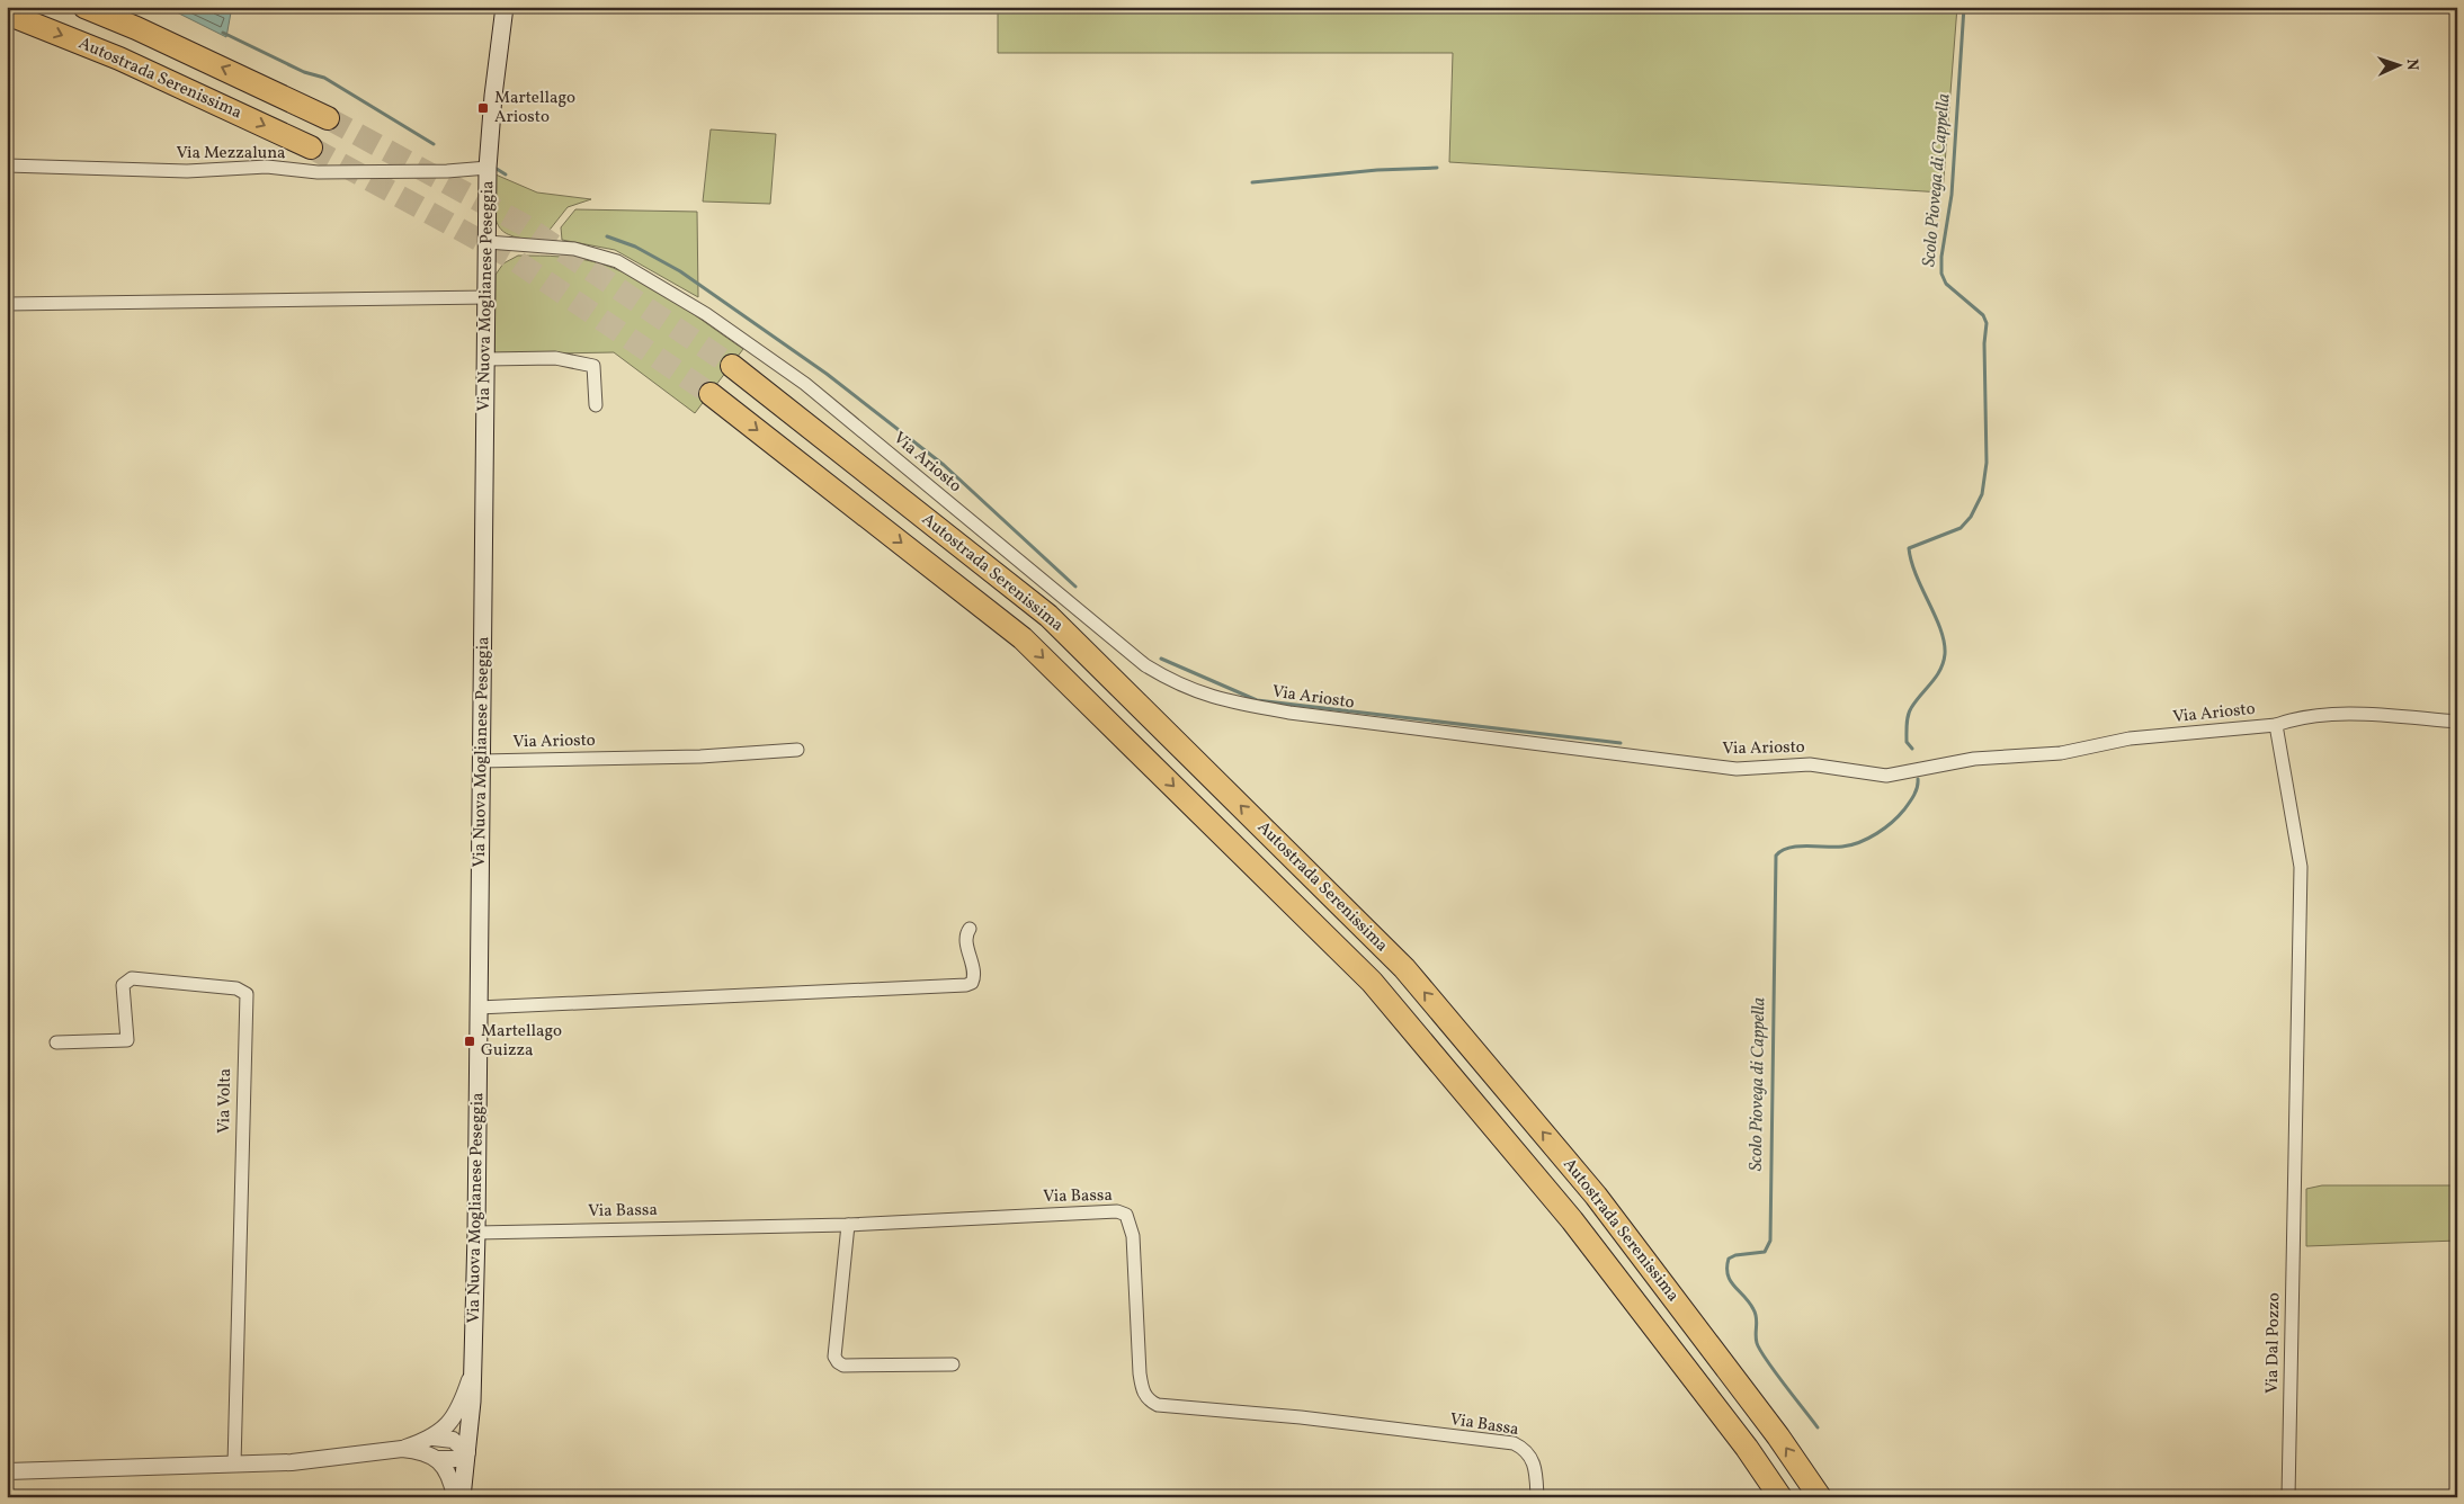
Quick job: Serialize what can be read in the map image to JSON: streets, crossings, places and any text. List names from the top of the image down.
{
  "streets": {
    "highway": ["Autostrada Serenissima"],
    "main road": ["Via Nuova Moglianese Peseggia"],
    "street": [
      "Via Mezzaluna",
      "Via Ariosto",
      "Via Volta",
      "Via Bassa",
      "Via Dal Pozzo"
    ]
  },
  "crossings": [
    ["Via Mezzaluna", "Via Nuova Moglianese Peseggia"],
    ["Via Nuova Moglianese Peseggia", "Via Ariosto"],
    ["Via Nuova Moglianese Peseggia", "Via Bassa"],
    ["Via Ariosto", "Via Dal Pozzo"]
  ],
  "water": ["Scolo Piovega di Cappella"],
  "places": {
    "transit": ["Martellago Ariosto", "Martellago Guizza"]
  },
  "north": "right"
}
